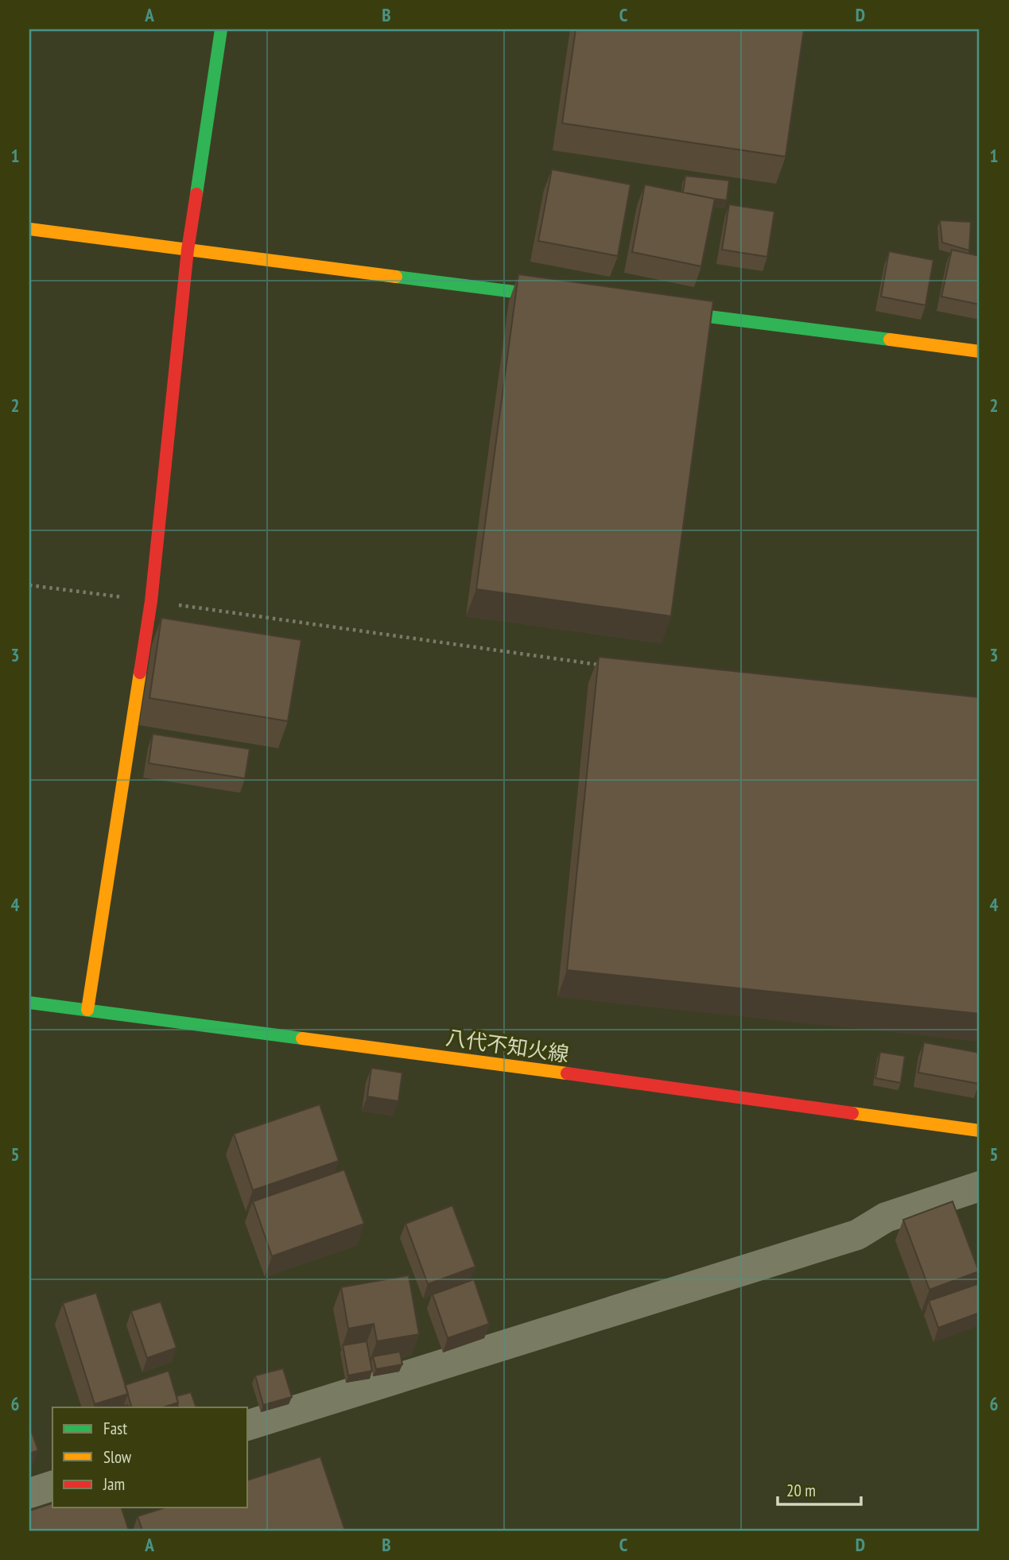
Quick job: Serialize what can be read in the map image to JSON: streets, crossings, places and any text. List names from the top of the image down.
{
  "streets": {
    "street": ["八代不知火線"]
  },
  "legend": ["Fast", "Slow", "Jam"],
  "scale_bar": "20 m",
  "grid": {
    "columns": [
      "A",
      "B",
      "C",
      "D"
    ],
    "rows": [
      "1",
      "2",
      "3",
      "4",
      "5",
      "6"
    ]
  }
}
